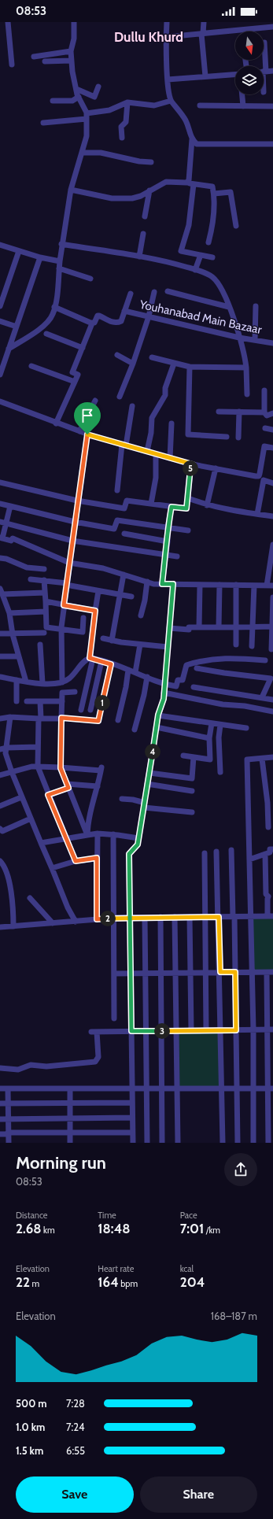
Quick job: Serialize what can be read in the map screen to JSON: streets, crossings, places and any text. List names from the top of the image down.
{
  "streets": {
    "street": ["Youhanabad Main Bazaar"]
  },
  "districts": ["Dullu Khurd"],
  "north": "bottom",
  "page": {
    "status": "08:53",
    "pins": [
      "5",
      "1",
      "4",
      "2",
      "3"
    ],
    "heading": ["Morning run", "08:53"],
    "stats": [
      ["Distance", "2.68 km"],
      ["Time", "18:48"],
      ["Pace", "7:01 /km"],
      ["Elevation", "22 m"],
      ["Heart rate", "164 bpm"],
      ["kcal", "204"]
    ],
    "chart": ["Elevation", "168–187 m"],
    "list": [
      {
        "name": "500 m",
        "note": "7:28"
      },
      {
        "name": "1.0 km",
        "note": "7:24"
      },
      {
        "name": "1.5 km",
        "note": "6:55"
      }
    ],
    "buttons": ["Save", "Share"]
  }
}
